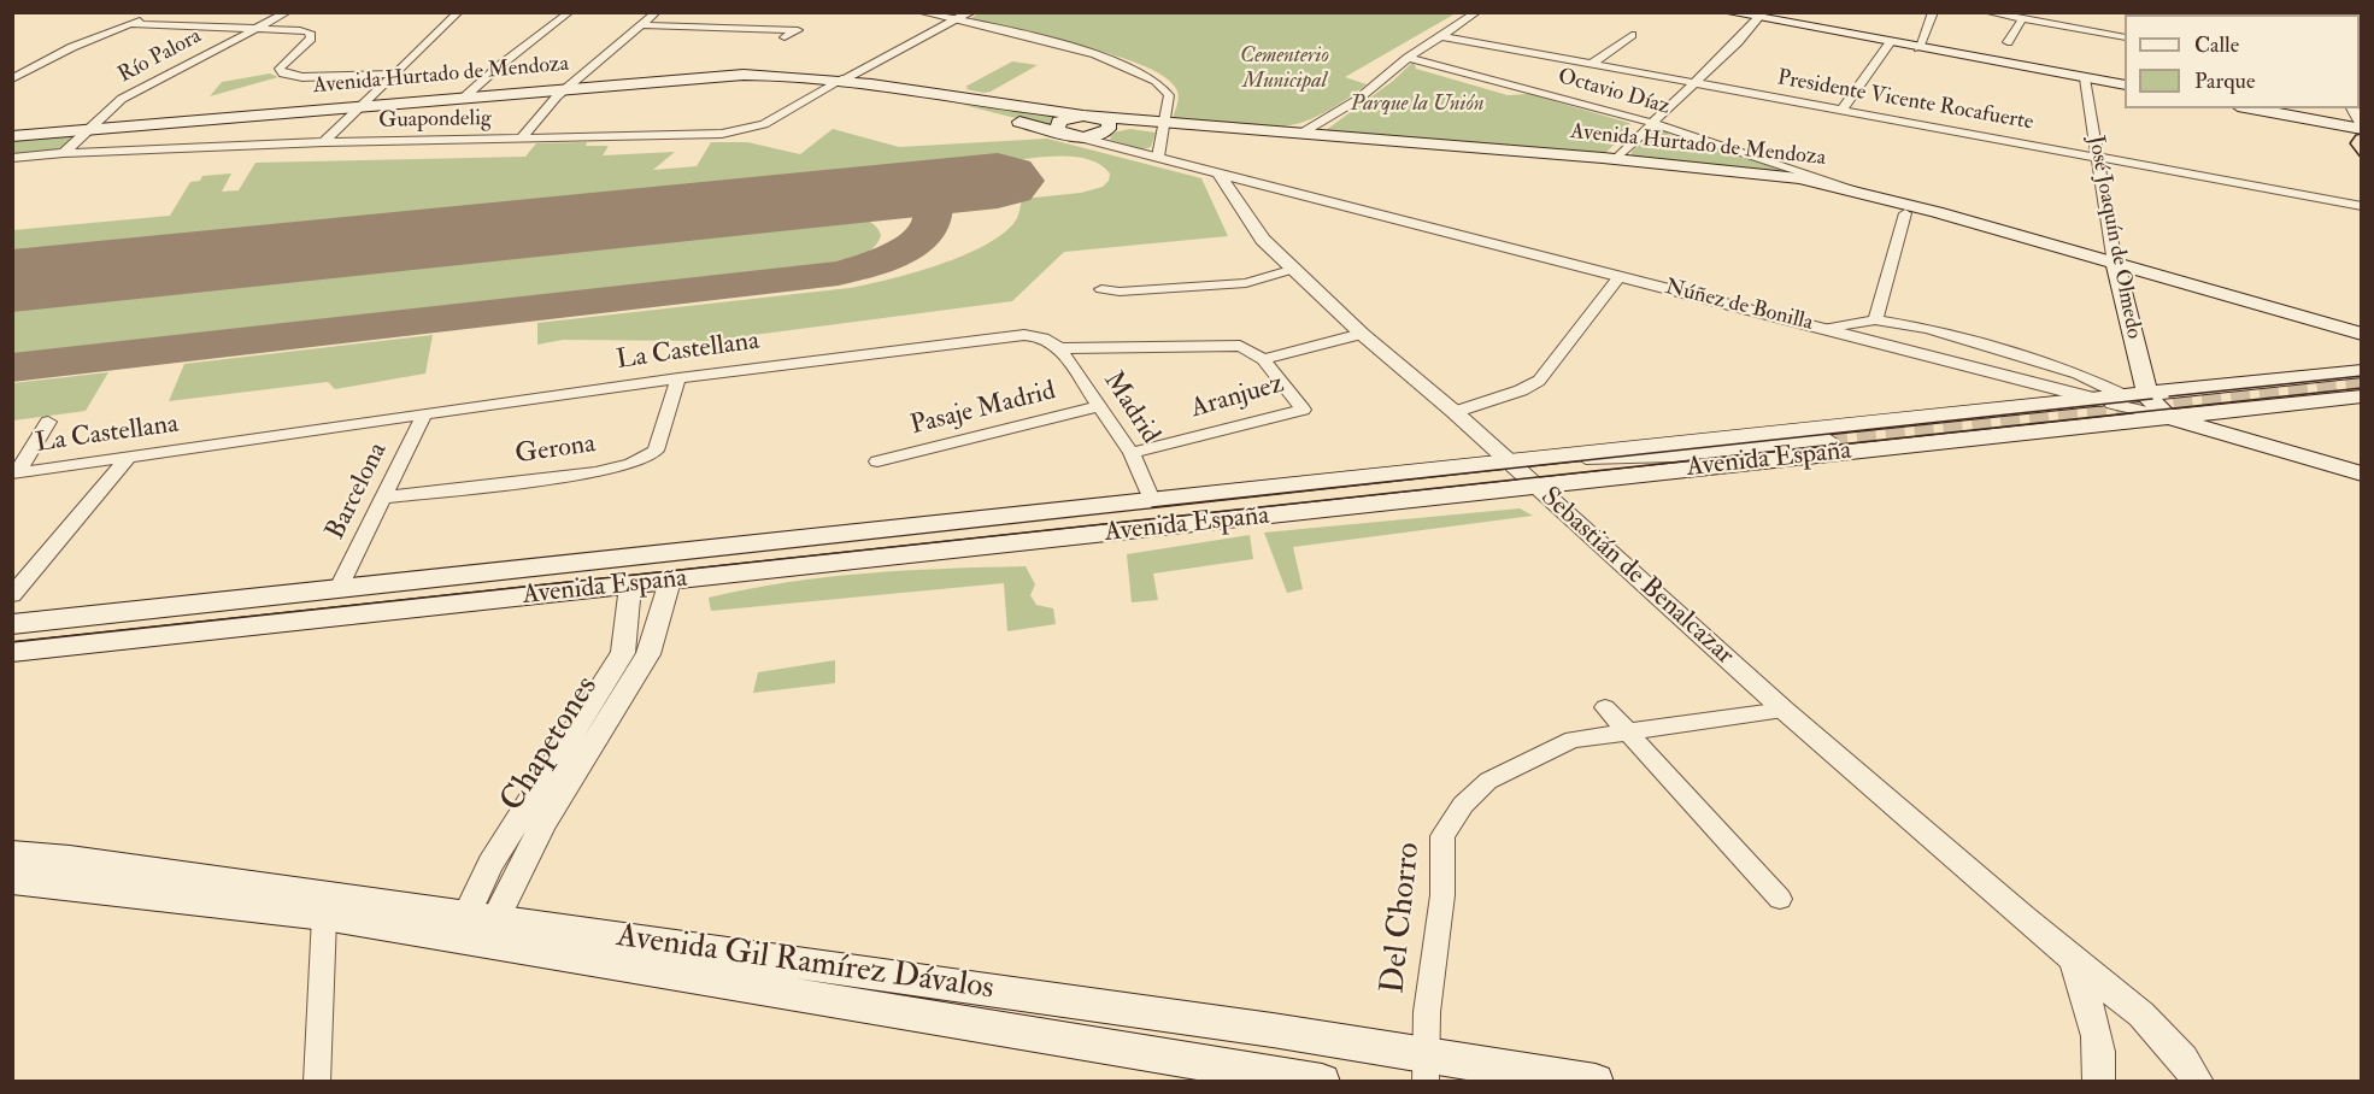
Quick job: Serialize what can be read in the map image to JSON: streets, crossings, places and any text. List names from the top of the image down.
{
  "streets": {
    "main road": [
      "Avenida Hurtado de Mendoza",
      "José Joaquín de Olmedo",
      "Núñez de Bonilla",
      "Avenida España",
      "Avenida Gil Ramírez Dávalos"
    ],
    "street": [
      "Río Palora",
      "Octavio Díaz",
      "Presidente Vicente Rocafuerte",
      "Guapondelig",
      "La Castellana",
      "Aranjuez",
      "Madrid",
      "Pasaje Madrid",
      "Gerona",
      "Barcelona",
      "Sebastián de Benalcazar",
      "Chapetones",
      "Del Chorro"
    ]
  },
  "crossings": [
    ["Río Palora", "Avenida Hurtado de Mendoza"],
    ["Río Palora", "Guapondelig"],
    ["Avenida Hurtado de Mendoza", "Octavio Díaz"],
    ["Avenida Hurtado de Mendoza", "Guapondelig"],
    ["Avenida Hurtado de Mendoza", "José Joaquín de Olmedo"],
    ["Avenida Hurtado de Mendoza", "Núñez de Bonilla"],
    ["Presidente Vicente Rocafuerte", "José Joaquín de Olmedo"],
    ["José Joaquín de Olmedo", "Núñez de Bonilla"],
    ["José Joaquín de Olmedo", "Avenida España"],
    ["Núñez de Bonilla", "Avenida España"],
    ["Núñez de Bonilla", "Sebastián de Benalcazar"],
    ["La Castellana", "Aranjuez"],
    ["La Castellana", "Madrid"],
    ["La Castellana", "Gerona"],
    ["La Castellana", "Barcelona"],
    ["Aranjuez", "Madrid"],
    ["Madrid", "Pasaje Madrid"],
    ["Madrid", "Avenida España"],
    ["Gerona", "Barcelona"],
    ["Avenida España", "Barcelona"],
    ["Avenida España", "Sebastián de Benalcazar"],
    ["Avenida España", "Chapetones"],
    ["Sebastián de Benalcazar", "Del Chorro"],
    ["Chapetones", "Avenida Gil Ramírez Dávalos"],
    ["Del Chorro", "Avenida Gil Ramírez Dávalos"]
  ],
  "parks": ["Cementerio Municipal", "Parque la Unión"],
  "legend": ["Calle", "Parque"]
}
